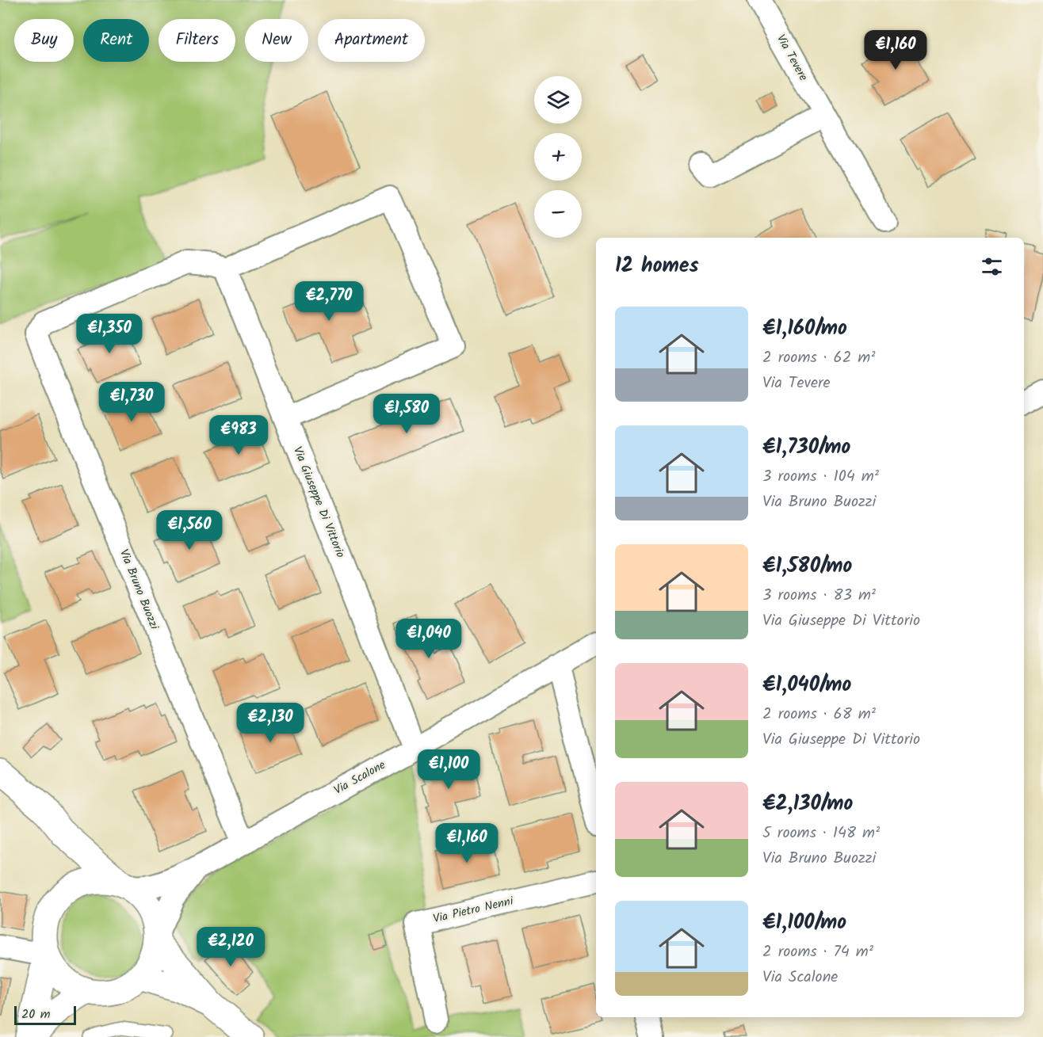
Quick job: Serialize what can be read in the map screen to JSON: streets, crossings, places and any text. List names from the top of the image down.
{
  "streets": {
    "street": [
      "Via Tevere",
      "Via Giuseppe Di Vittorio",
      "Via Bruno Buozzi",
      "Via Scalone",
      "Via Pietro Nenni"
    ]
  },
  "crossings": [
    ["Via Giuseppe Di Vittorio", "Via Bruno Buozzi"],
    ["Via Giuseppe Di Vittorio", "Via Scalone"],
    ["Via Bruno Buozzi", "Via Scalone"]
  ],
  "scale_bar": "20 m",
  "page": {
    "chip": [
      "Buy",
      "Rent",
      "Filters",
      "New",
      "Apartment"
    ],
    "price": [
      "€1,160",
      "€2,770",
      "€1,350",
      "€1,730",
      "€1,580",
      "€983",
      "€1,560",
      "€1,040",
      "€2,130",
      "€1,100",
      "€1,160",
      "€2,120"
    ],
    "map_buttons": ["+", "−"],
    "heading": "12 homes",
    "list": [
      {
        "name": "€1,160/mo",
        "note": "2 rooms · 62 m² · Via Tevere"
      },
      {
        "name": "€1,730/mo",
        "note": "3 rooms · 104 m² · Via Bruno Buozzi"
      },
      {
        "name": "€1,580/mo",
        "note": "3 rooms · 83 m² · Via Giuseppe Di Vittorio"
      },
      {
        "name": "€1,040/mo",
        "note": "2 rooms · 68 m² · Via Giuseppe Di Vittorio"
      },
      {
        "name": "€2,130/mo",
        "note": "5 rooms · 148 m² · Via Bruno Buozzi"
      },
      {
        "name": "€1,100/mo",
        "note": "2 rooms · 74 m² · Via Scalone"
      }
    ],
    "scale": "20 m"
  }
}
